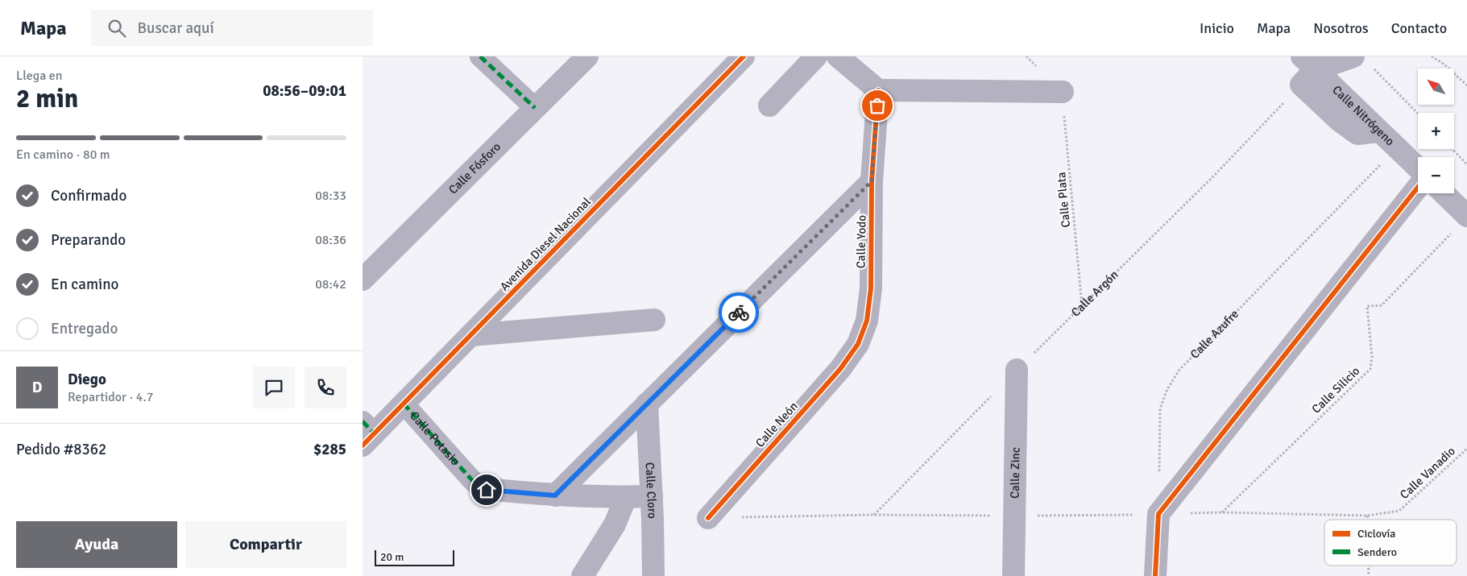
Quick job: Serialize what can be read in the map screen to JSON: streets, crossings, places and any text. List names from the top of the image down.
{
  "streets": {
    "street": [
      "Calle Nitrógeno",
      "Calle Fósforo",
      "Calle Yodo",
      "Avenida Diesel Nacional",
      "Calle Neón",
      "Calle Potasio",
      "Calle Zinc",
      "Calle Cloro"
    ],
    "path": [
      "Calle Plata",
      "Calle Argón",
      "Calle Azufre",
      "Calle Silicio",
      "Calle Vanadio"
    ]
  },
  "crossings": [
    ["Calle Nitrógeno", "Calle Argón"],
    ["Calle Nitrógeno", "Calle Azufre"],
    ["Calle Plata", "Calle Argón"],
    ["Calle Yodo", "Calle Neón"],
    ["Avenida Diesel Nacional", "Calle Potasio"],
    ["Calle Argón", "Calle Zinc"],
    ["Calle Potasio", "Calle Cloro"]
  ],
  "legend": ["Ciclovía", "Sendero"],
  "scale_bar": "20 m",
  "north": "top left",
  "page": {
    "header": "Mapa",
    "search": "Buscar aquí",
    "nav": [
      "Inicio",
      "Mapa",
      "Nosotros",
      "Contacto"
    ],
    "heading": ["2 min", "Llega en", "08:56–09:01"],
    "panel": [
      "Diego",
      "Repartidor · 4.7",
      "Pedido #8362",
      "$285"
    ],
    "map_buttons": ["+", "−"],
    "bar": "En camino · 80 m",
    "list": [
      ["Confirmado", "08:33"],
      ["Preparando", "08:36"],
      ["En camino", "08:42"],
      "Entregado"
    ],
    "round": "D",
    "buttons": ["Ayuda", "Compartir"],
    "scale": "20 m"
  }
}
